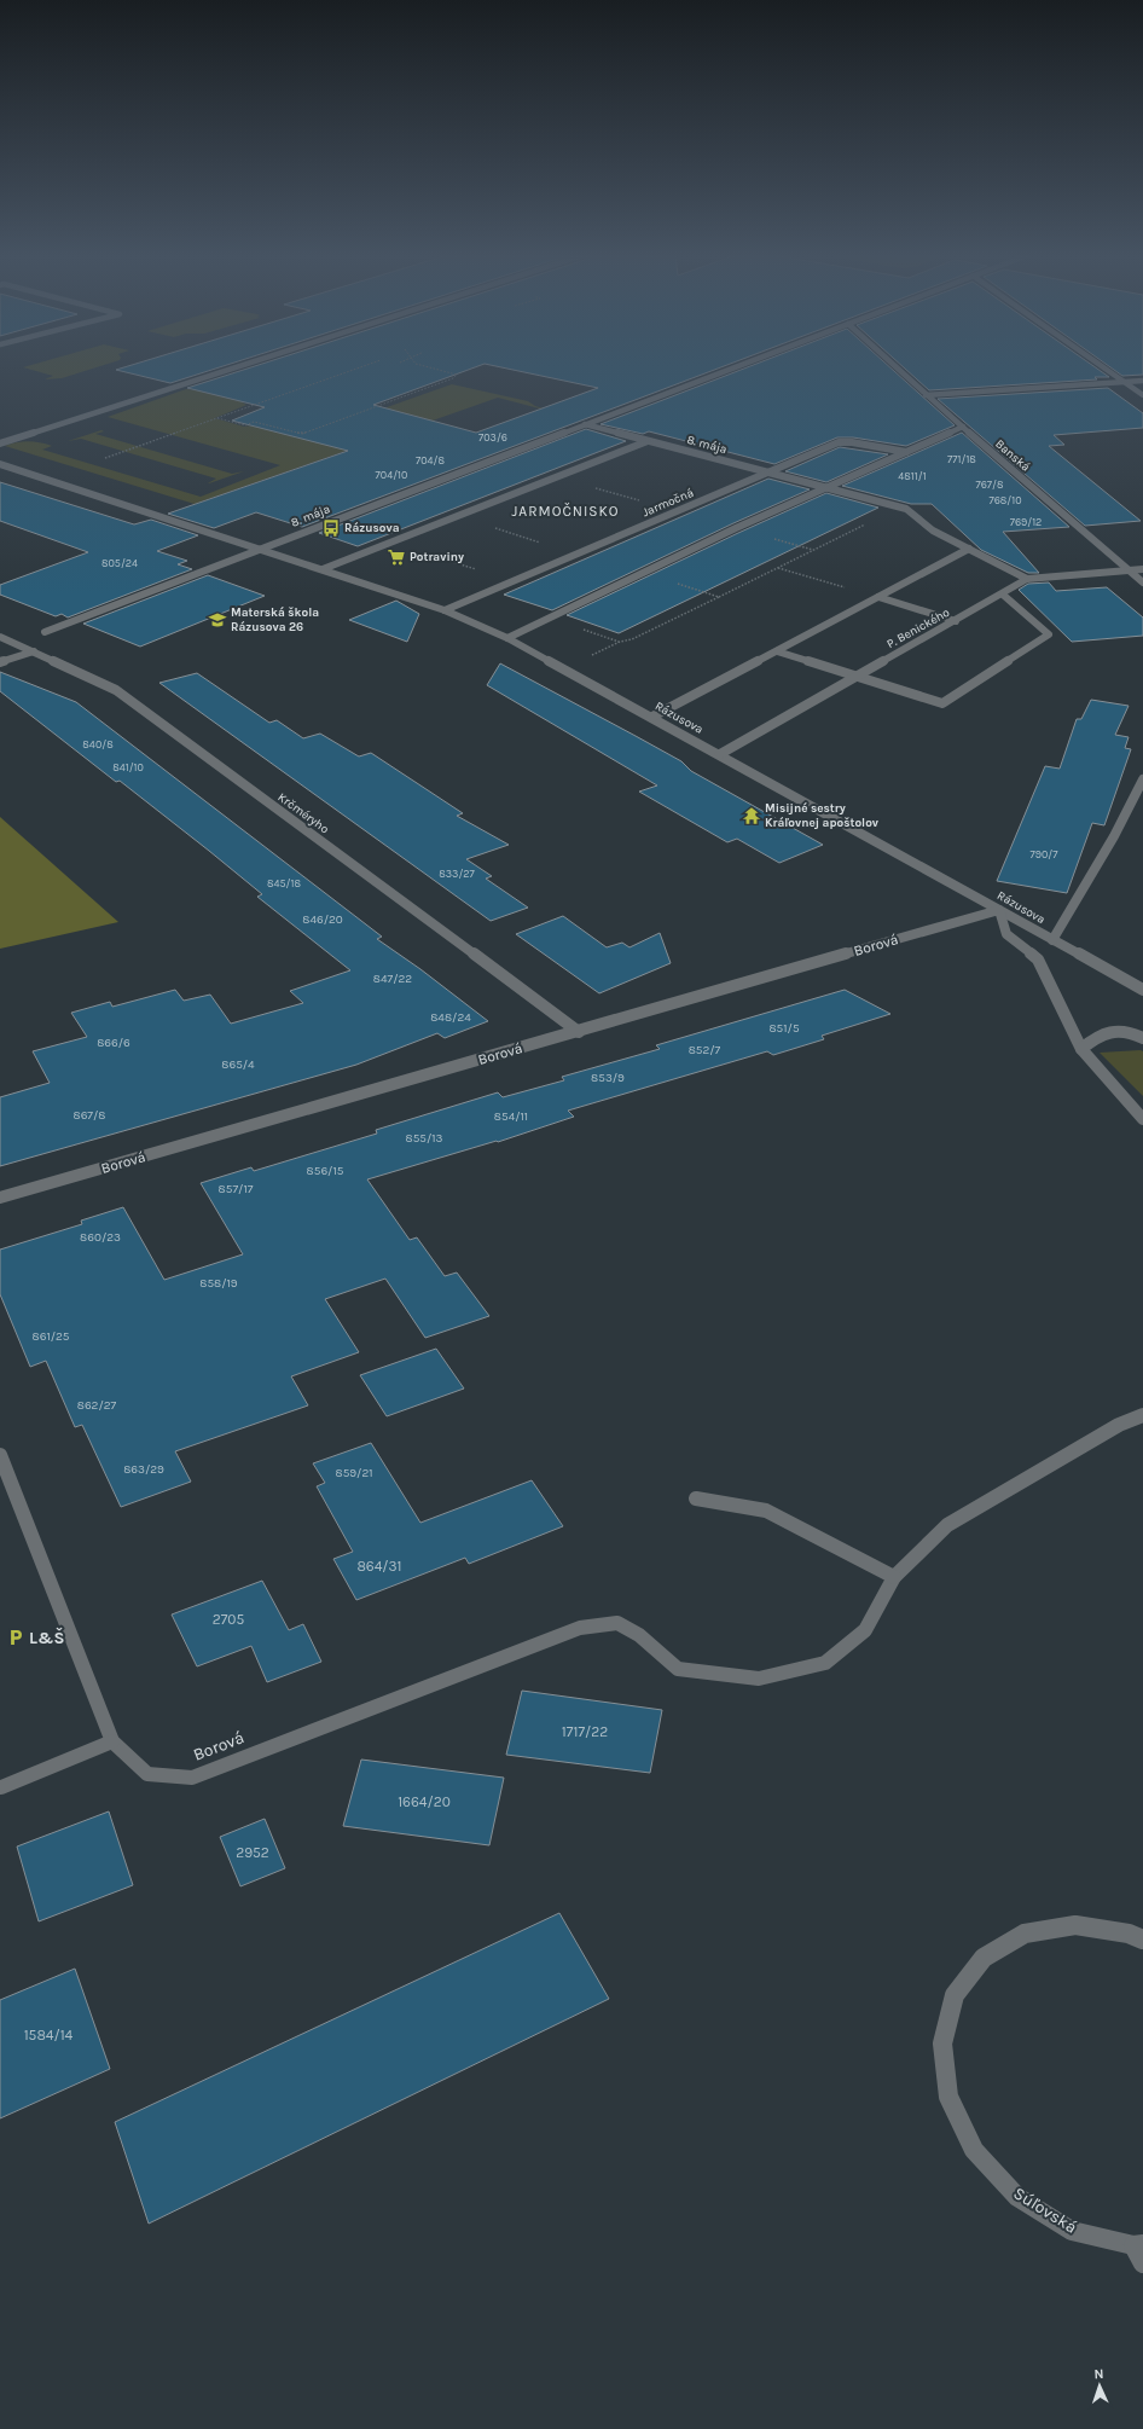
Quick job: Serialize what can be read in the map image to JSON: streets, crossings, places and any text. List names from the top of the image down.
{
  "streets": {
    "street": [
      "8. mája",
      "Banská",
      "Jarmočná",
      "P. Benického",
      "Rázusova",
      "Krčméryho",
      "Borová",
      "Súľovská"
    ]
  },
  "crossings": [
    ["8. mája", "Jarmočná"],
    ["8. mája", "Rázusova"],
    ["Banská", "P. Benického"],
    ["Jarmočná", "Rázusova"],
    ["P. Benického", "Rázusova"],
    ["Rázusova", "Borová"],
    ["Krčméryho", "Borová"]
  ],
  "districts": ["JARMOČNISKO"],
  "places": {
    "bus stop": ["Rázusova"],
    "supermarket": ["Potraviny"],
    "school or university": ["Materská škola Rázusova 26"],
    "temple": ["Misijné sestry Kráľovnej apoštolov"],
    "parking": ["L&Š"]
  },
  "house_numbers": [
    "703/6",
    "771/18",
    "704/8",
    "704/10",
    "4811/1",
    "767/8",
    "768/10",
    "769/12",
    "805/24",
    "840/8",
    "841/10",
    "790/7",
    "833/27",
    "845/18",
    "846/20",
    "847/22",
    "848/24",
    "851/5",
    "866/6",
    "852/7",
    "865/4",
    "853/9",
    "867/8",
    "854/11",
    "855/13",
    "856/15",
    "857/17",
    "860/23",
    "858/19",
    "861/25",
    "862/27",
    "863/29",
    "859/21",
    "864/31",
    "2705",
    "1717/22",
    "1664/20",
    "2952",
    "1584/14"
  ],
  "north": "top"
}
